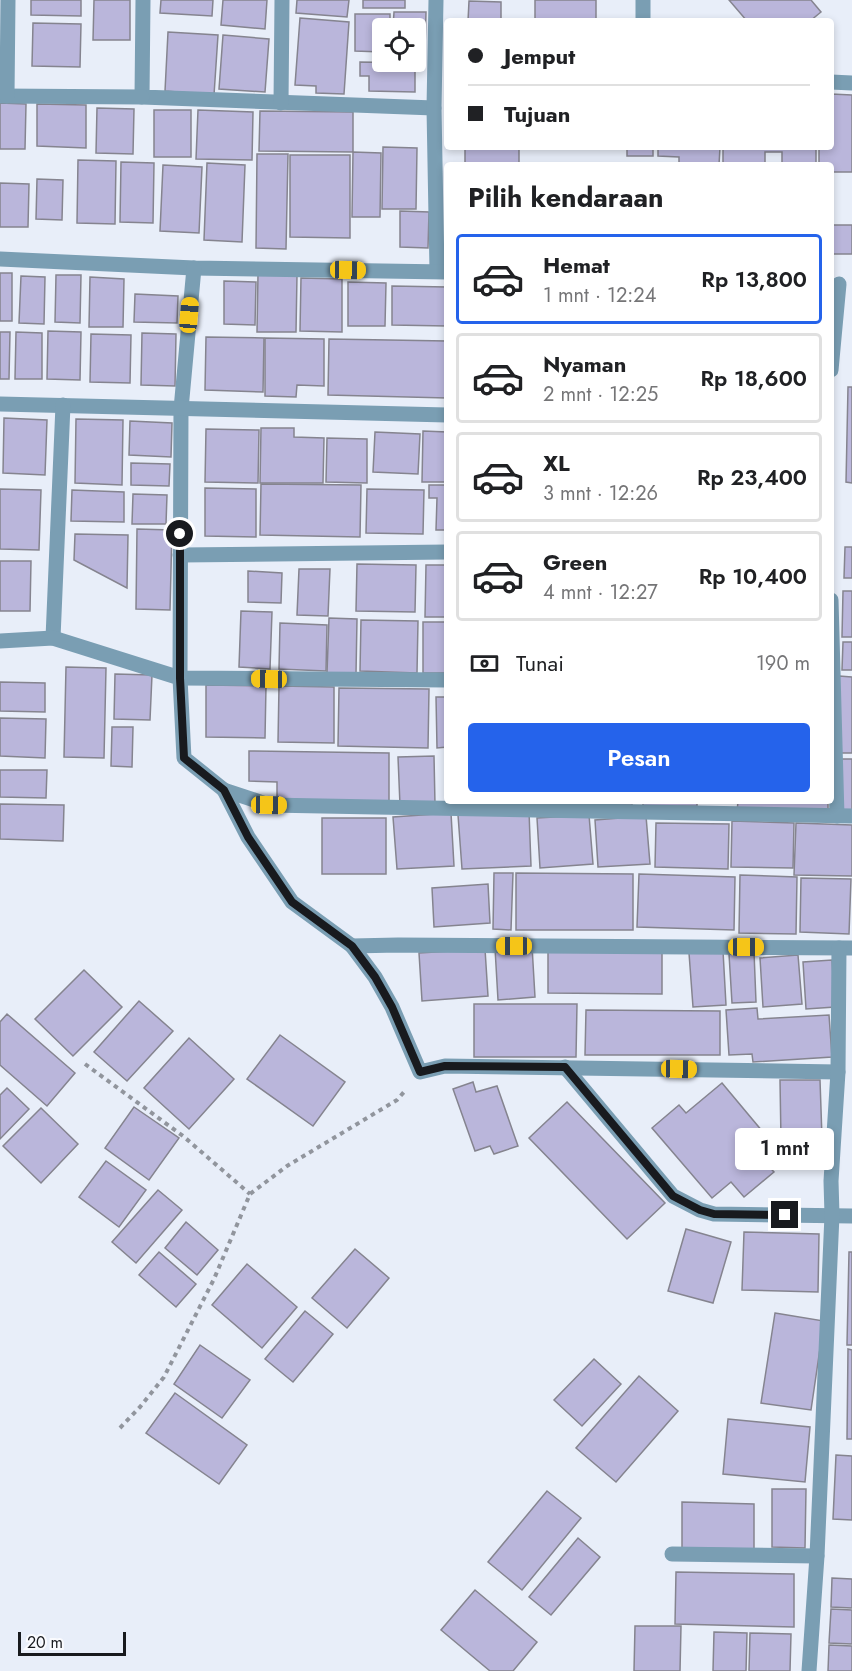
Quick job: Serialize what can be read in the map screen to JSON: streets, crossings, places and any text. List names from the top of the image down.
{
  "scale_bar": "20 m",
  "page": {
    "banner": ["Jemput", "Tujuan"],
    "heading": "Pilih kendaraan",
    "list": [
      {
        "name": "Hemat",
        "note": "1 mnt · 12:24",
        "value": "Rp 13,800"
      },
      {
        "name": "Nyaman",
        "note": "2 mnt · 12:25",
        "value": "Rp 18,600"
      },
      {
        "name": "XL",
        "note": "3 mnt · 12:26",
        "value": "Rp 23,400"
      },
      {
        "name": "Green",
        "note": "4 mnt · 12:27",
        "value": "Rp 10,400"
      }
    ],
    "pay": ["Tunai", "190 m"],
    "buttons": "Pesan",
    "bubble": "1 mnt",
    "scale": "20 m"
  }
}
